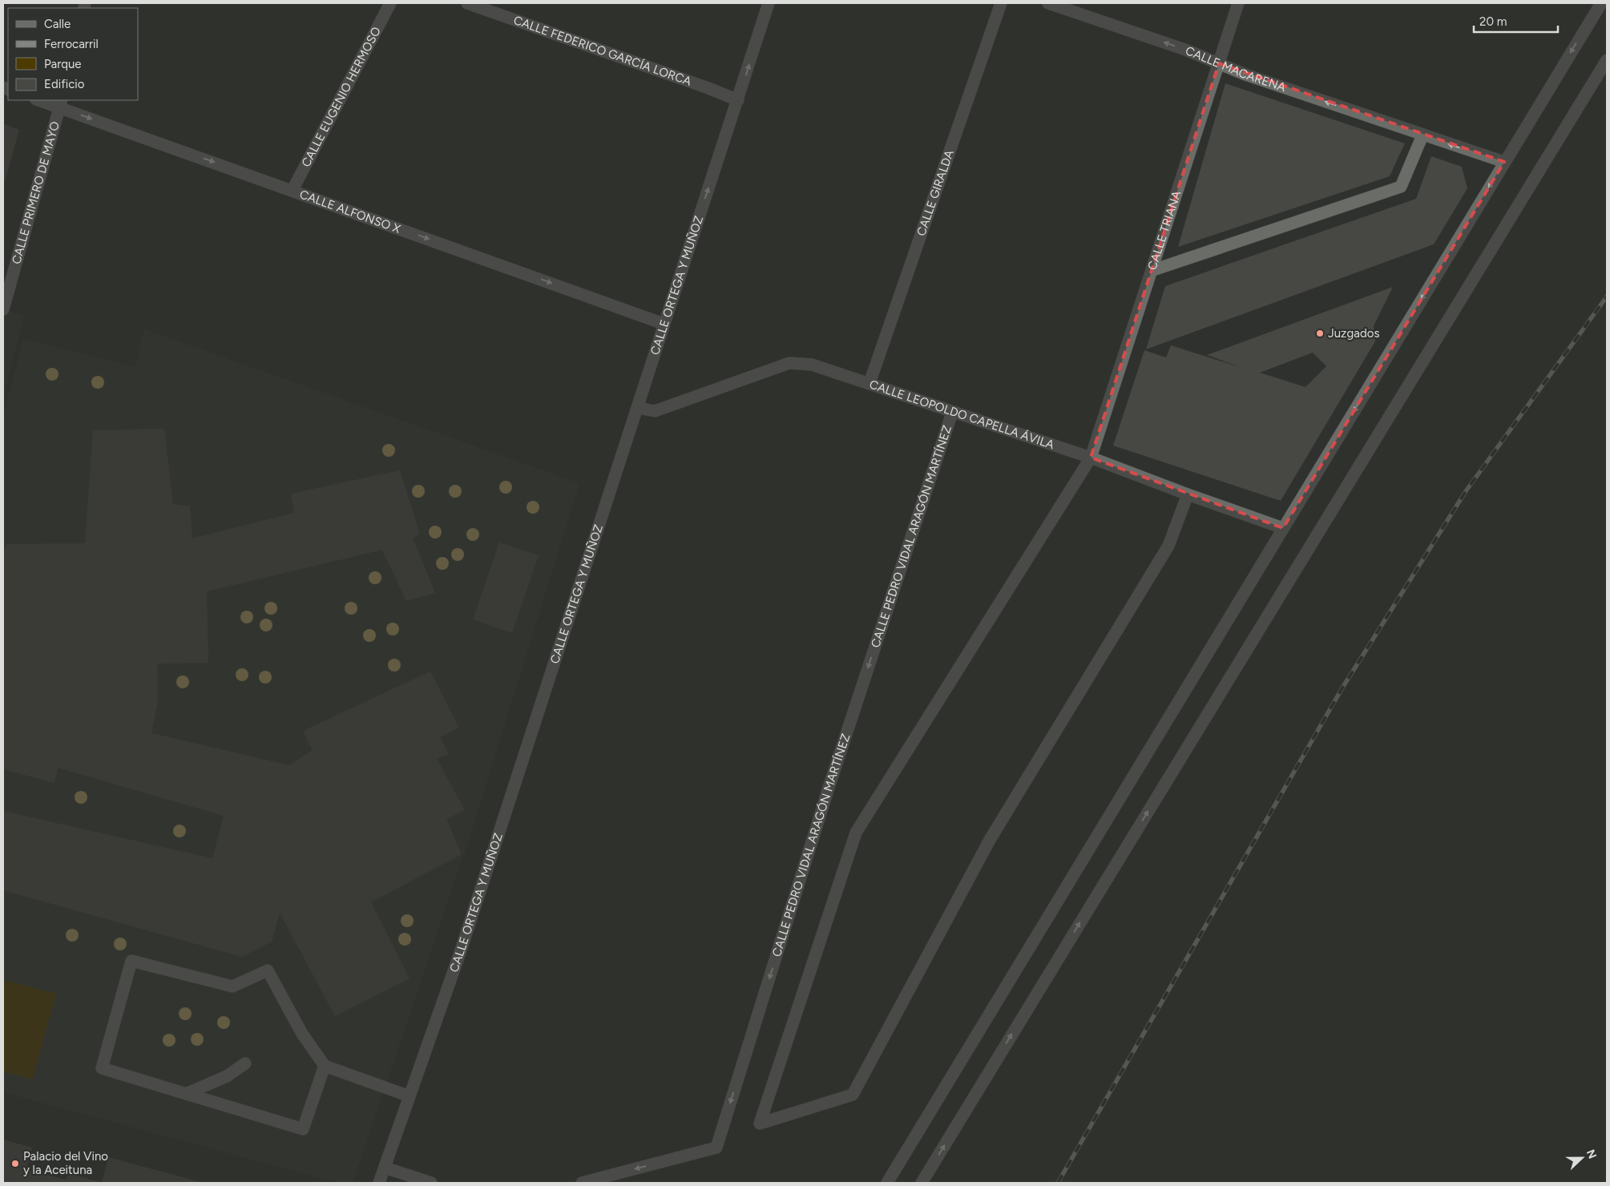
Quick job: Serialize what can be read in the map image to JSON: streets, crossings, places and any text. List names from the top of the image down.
{
  "streets": {
    "street": [
      "CALLE FEDERICO GARCÍA LORCA",
      "CALLE MACARENA",
      "CALLE EUGENIO HERMOSO",
      "CALLE PRIMERO DE MAYO",
      "CALLE GIRALDA",
      "CALLE ALFONSO X",
      "CALLE TRIANA",
      "CALLE ORTEGA Y MUÑOZ",
      "CALLE LEOPOLDO CAPELLA ÁVILA",
      "CALLE PEDRO VIDAL ARAGÓN MARTÍNEZ"
    ]
  },
  "crossings": [
    ["CALLE FEDERICO GARCÍA LORCA", "CALLE ORTEGA Y MUÑOZ"],
    ["CALLE MACARENA", "CALLE TRIANA"],
    ["CALLE EUGENIO HERMOSO", "CALLE ALFONSO X"],
    ["CALLE PRIMERO DE MAYO", "CALLE ALFONSO X"],
    ["CALLE GIRALDA", "CALLE LEOPOLDO CAPELLA ÁVILA"],
    ["CALLE ALFONSO X", "CALLE ORTEGA Y MUÑOZ"],
    ["CALLE TRIANA", "CALLE LEOPOLDO CAPELLA ÁVILA"],
    ["CALLE ORTEGA Y MUÑOZ", "CALLE LEOPOLDO CAPELLA ÁVILA"],
    ["CALLE LEOPOLDO CAPELLA ÁVILA", "CALLE PEDRO VIDAL ARAGÓN MARTÍNEZ"]
  ],
  "one_way": ["CALLE MACARENA", "CALLE ALFONSO X", "CALLE PEDRO VIDAL ARAGÓN MARTÍNEZ"],
  "places": ["Juzgados", "Palacio del Vino y la Aceituna"],
  "legend": [
    "Calle",
    "Ferrocarril",
    "Parque",
    "Edificio"
  ],
  "scale_bar": "20 m",
  "north": "right"
}
